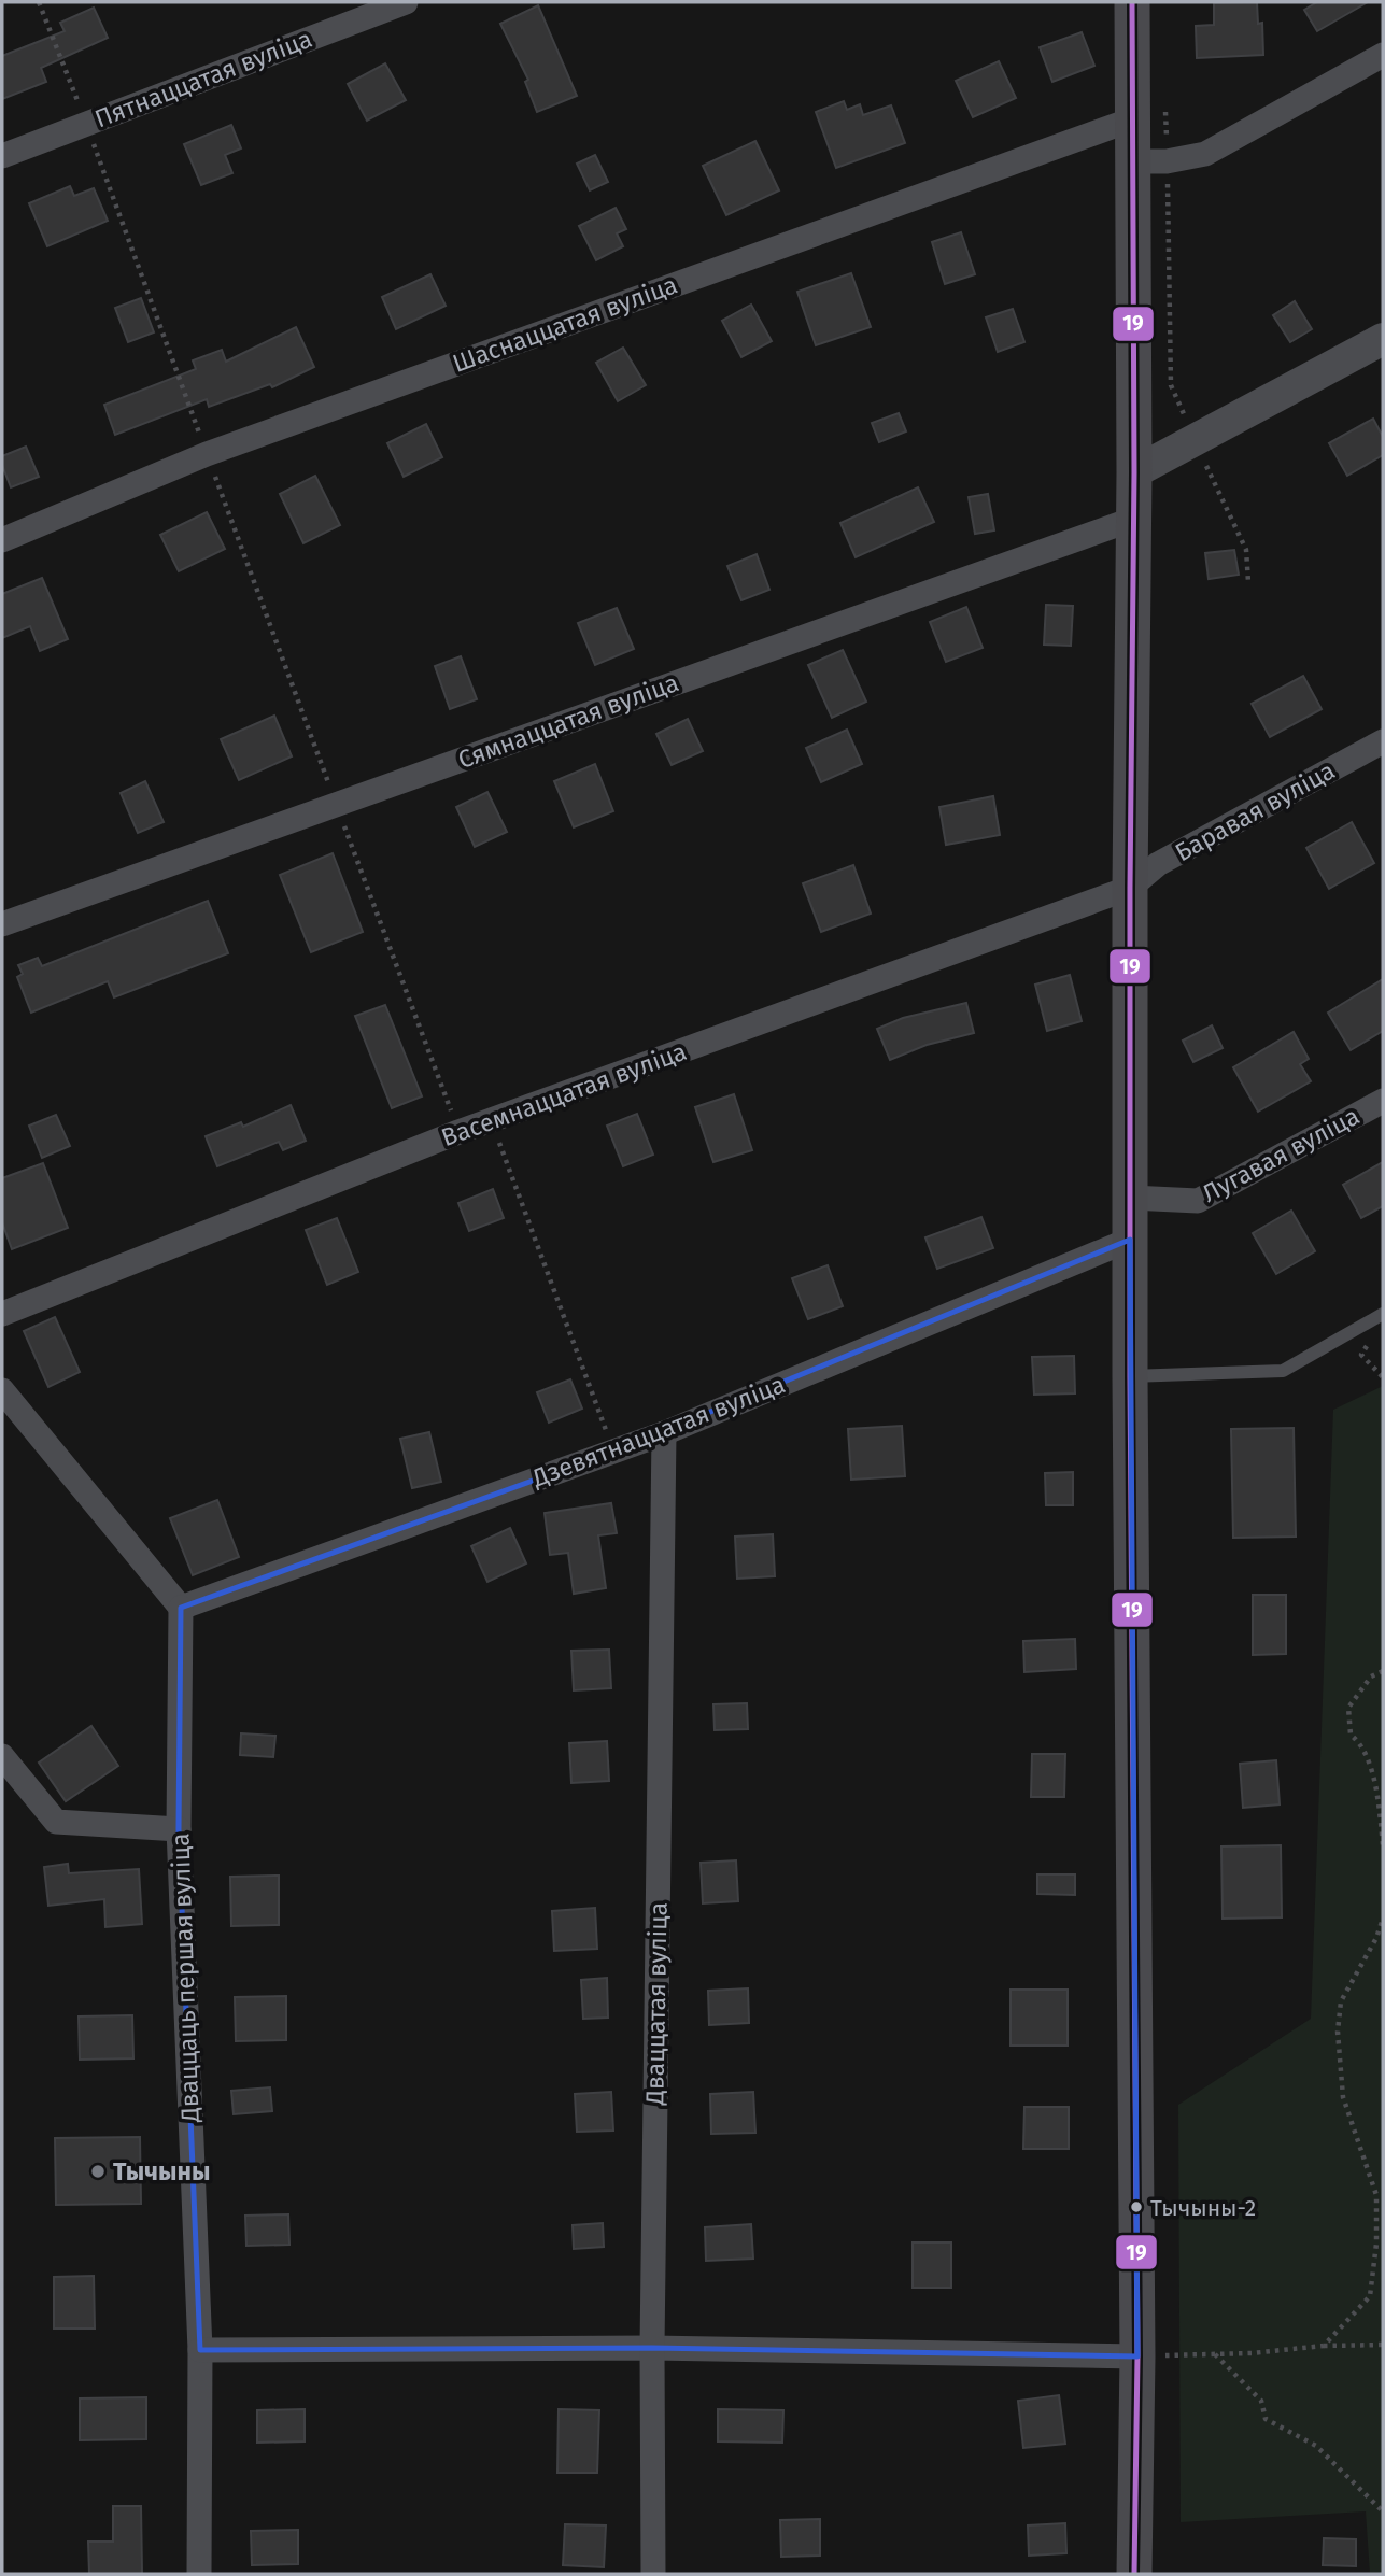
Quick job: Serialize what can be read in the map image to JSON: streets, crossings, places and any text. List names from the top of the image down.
{
  "streets": {
    "street": [
      "Пятнаццатая вуліца",
      "Шаснаццатая вуліца",
      "Сямнаццатая вуліца",
      "Баравая вуліца",
      "Васемнаццатая вуліца",
      "Лугавая вуліца",
      "Дзевятнаццатая вуліца",
      "Дваццаць першая вуліца",
      "Дваццатая вуліца"
    ]
  },
  "crossings": [
    ["Баравая вуліца", "Васемнаццатая вуліца"],
    ["Дзевятнаццатая вуліца", "Дваццаць першая вуліца"],
    ["Дзевятнаццатая вуліца", "Дваццатая вуліца"]
  ],
  "places": ["Тычыны", "Тычыны-2"],
  "lines": ["transit line 19"]
}
